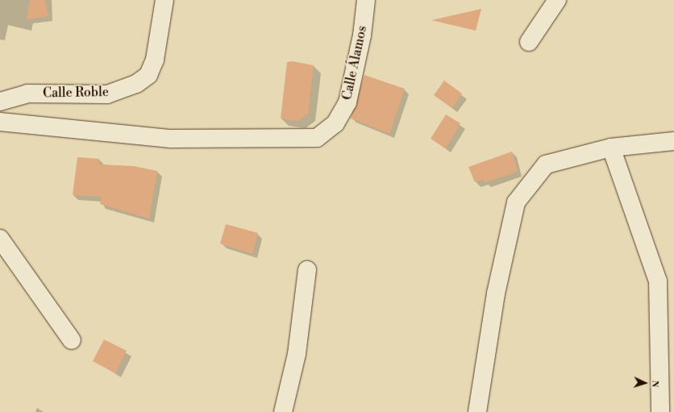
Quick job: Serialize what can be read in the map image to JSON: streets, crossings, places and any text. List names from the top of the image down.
{
  "streets": {
    "street": ["Calle Álamos", "Calle Roble"]
  },
  "north": "right"
}
